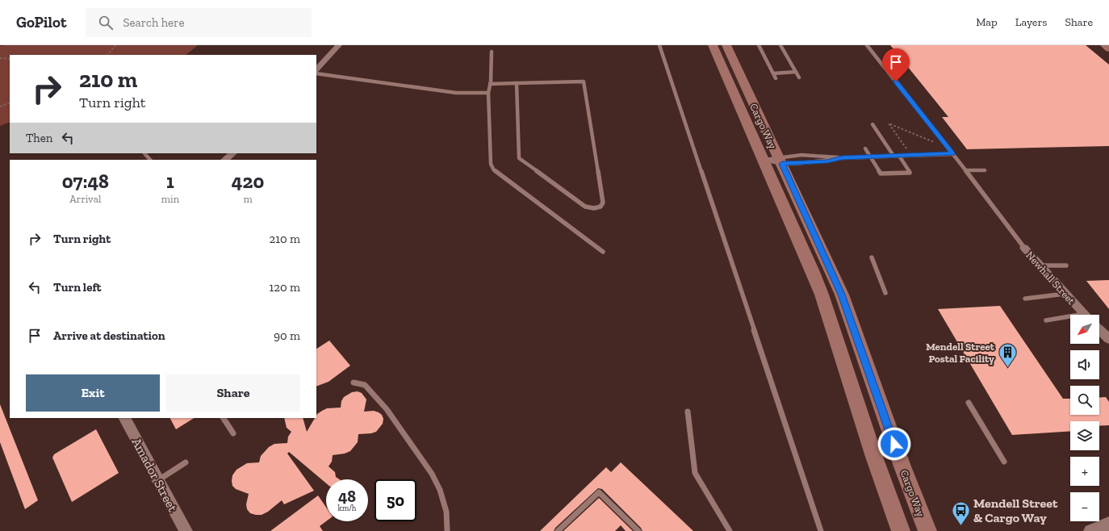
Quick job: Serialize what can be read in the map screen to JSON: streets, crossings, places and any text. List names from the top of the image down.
{
  "streets": {
    "main road": ["Cargo Way"],
    "street": ["Newhall Street", "Amador Street"]
  },
  "places": {
    "building": ["Mendell Street Postal Facility"],
    "bus stop": ["Mendell Street & Cargo Way"]
  },
  "north": "bottom left",
  "page": {
    "header": "GoPilot",
    "search": "Search here",
    "nav": ["Map", "Layers", "Share"],
    "turn": ["210 m", "Turn right"],
    "then": "Then",
    "eta": [
      "07:48",
      "Arrival",
      "1",
      "min",
      "420",
      "m"
    ],
    "list": [
      {
        "name": "Turn right",
        "value": "210 m"
      },
      {
        "name": "Turn left",
        "value": "120 m"
      },
      {
        "name": "Arrive at destination",
        "value": "90 m"
      }
    ],
    "map_buttons": ["+", "−"],
    "buttons": ["Exit", "Share"],
    "speed": "48 km/h",
    "limit": "50"
  }
}
